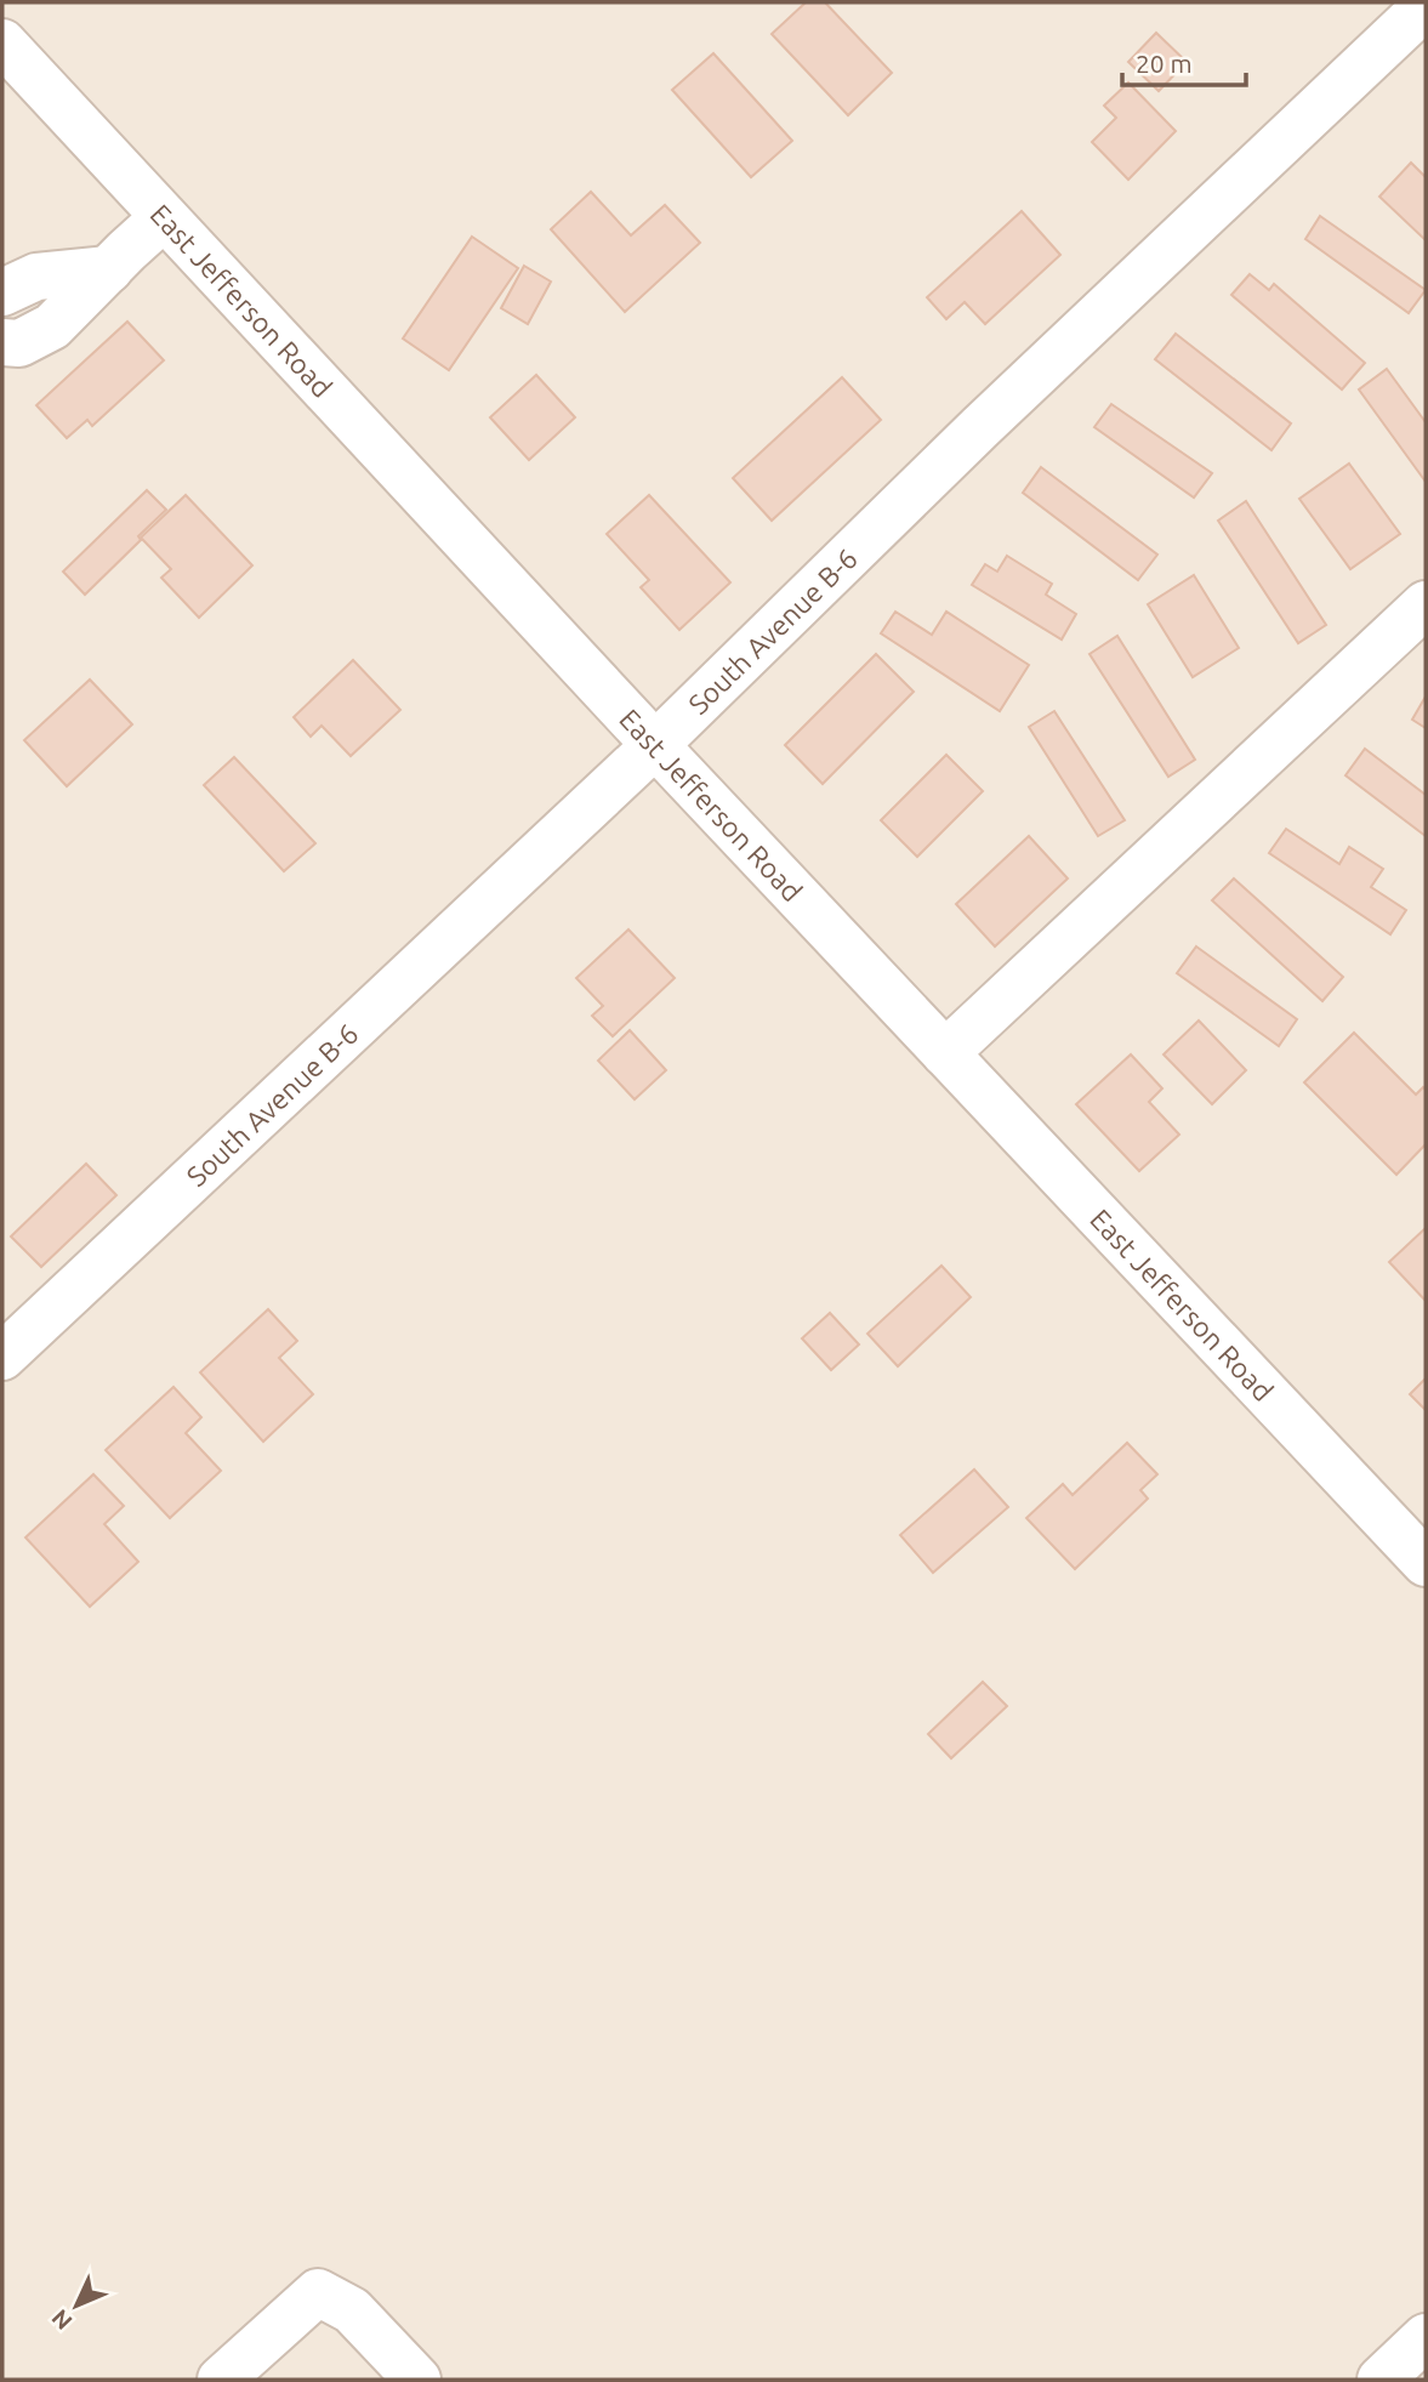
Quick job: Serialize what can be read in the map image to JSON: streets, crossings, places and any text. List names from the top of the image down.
{
  "streets": {
    "street": ["East Jefferson Road", "South Avenue B-6"]
  },
  "crossings": [
    ["East Jefferson Road", "South Avenue B-6"]
  ],
  "scale_bar": "20 m",
  "north": "bottom left"
}
